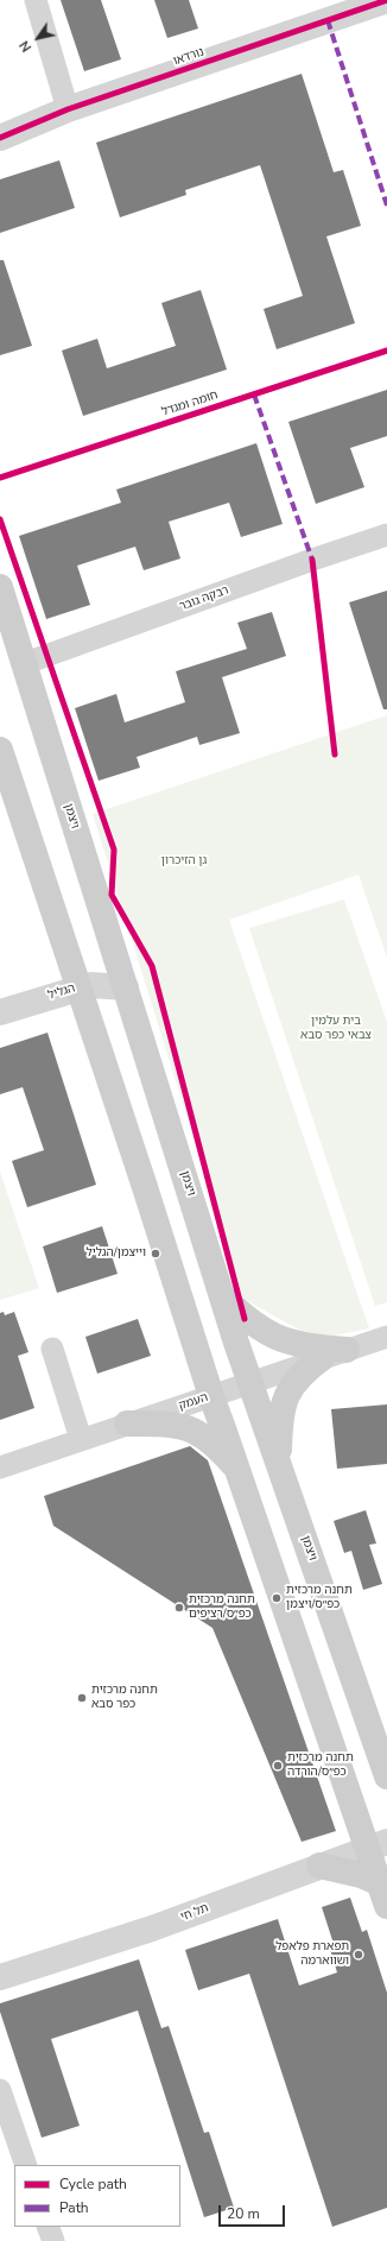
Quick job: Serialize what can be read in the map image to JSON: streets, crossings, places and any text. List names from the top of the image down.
{
  "streets": {
    "main road": ["ויצמן"],
    "street": [
      "נורדאו",
      "רבקה גובר",
      "הגליל",
      "העמק",
      "תל חי"
    ],
    "cycle path": ["חומה ומגדל"]
  },
  "crossings": [
    ["רבקה גובר", "ויצמן"],
    ["ויצמן", "הגליל"],
    ["ויצמן", "העמק"]
  ],
  "parks": ["גן הזיכרון", "בית עלמין צבאי כפר סבא"],
  "places": [
    "וייצמן/הגליל",
    "תחנה מרכזית כפ״ס/ויצמן",
    "תחנה מרכזית כפ״ס/רציפים",
    "תחנה מרכזית כפר סבא",
    "תחנה מרכזית כפ״ס/הורדה",
    "תפארת פלאפל ושווארמה"
  ],
  "legend": ["Cycle path", "Path"],
  "scale_bar": "20 m",
  "north": "bottom left"
}
